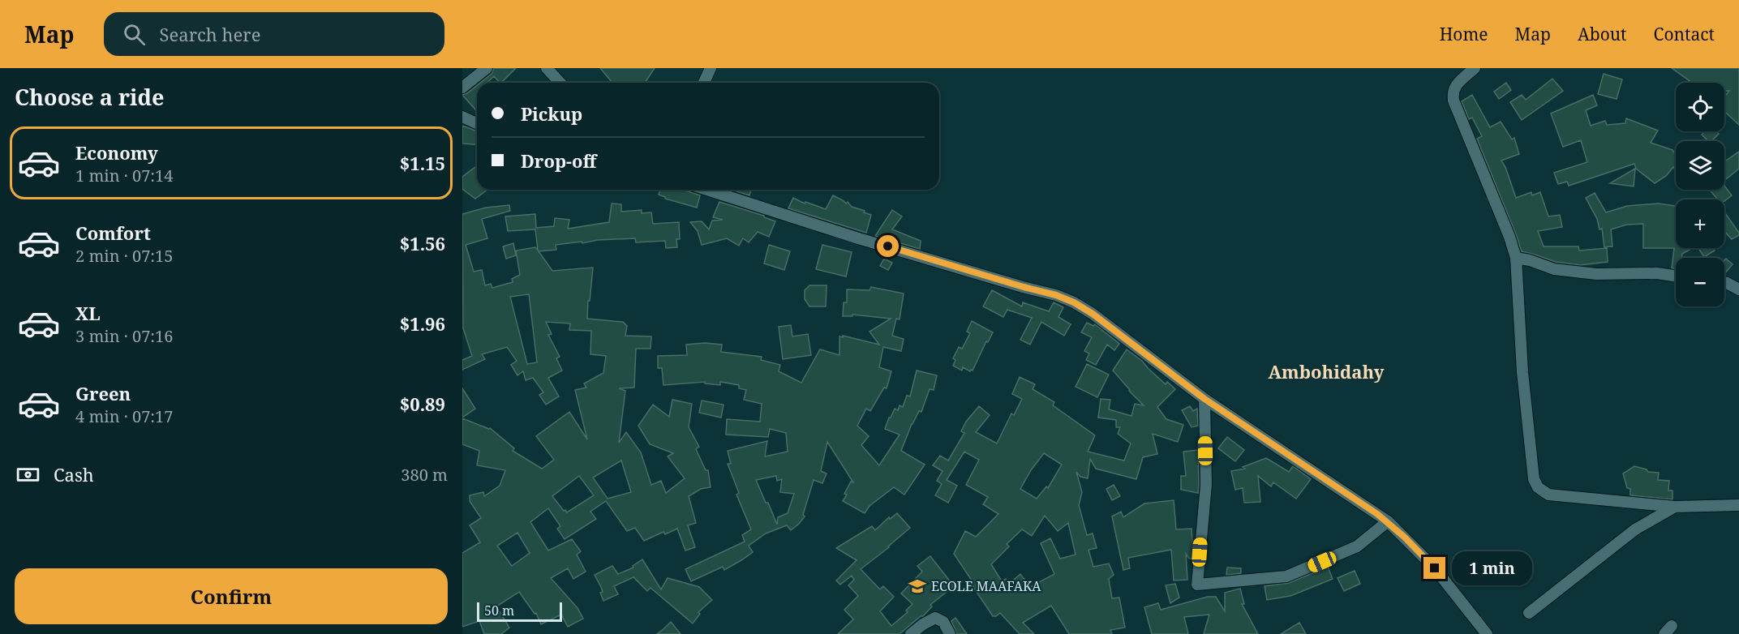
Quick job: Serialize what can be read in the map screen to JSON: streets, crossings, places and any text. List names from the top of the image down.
{
  "districts": ["Ambohidahy"],
  "places": {
    "school or university": ["ECOLE MAAFAKA"]
  },
  "scale_bar": "50 m",
  "page": {
    "header": "Map",
    "search": "Search here",
    "nav": [
      "Home",
      "Map",
      "About",
      "Contact"
    ],
    "heading": "Choose a ride",
    "map_buttons": ["+", "−"],
    "banner": ["Pickup", "Drop-off"],
    "list": [
      {
        "name": "Economy",
        "note": "1 min · 07:14",
        "value": "$1.15"
      },
      {
        "name": "Comfort",
        "note": "2 min · 07:15",
        "value": "$1.56"
      },
      {
        "name": "XL",
        "note": "3 min · 07:16",
        "value": "$1.96"
      },
      {
        "name": "Green",
        "note": "4 min · 07:17",
        "value": "$0.89"
      }
    ],
    "pay": ["Cash", "380 m"],
    "bubble": "1 min",
    "buttons": "Confirm",
    "scale": "50 m"
  }
}
